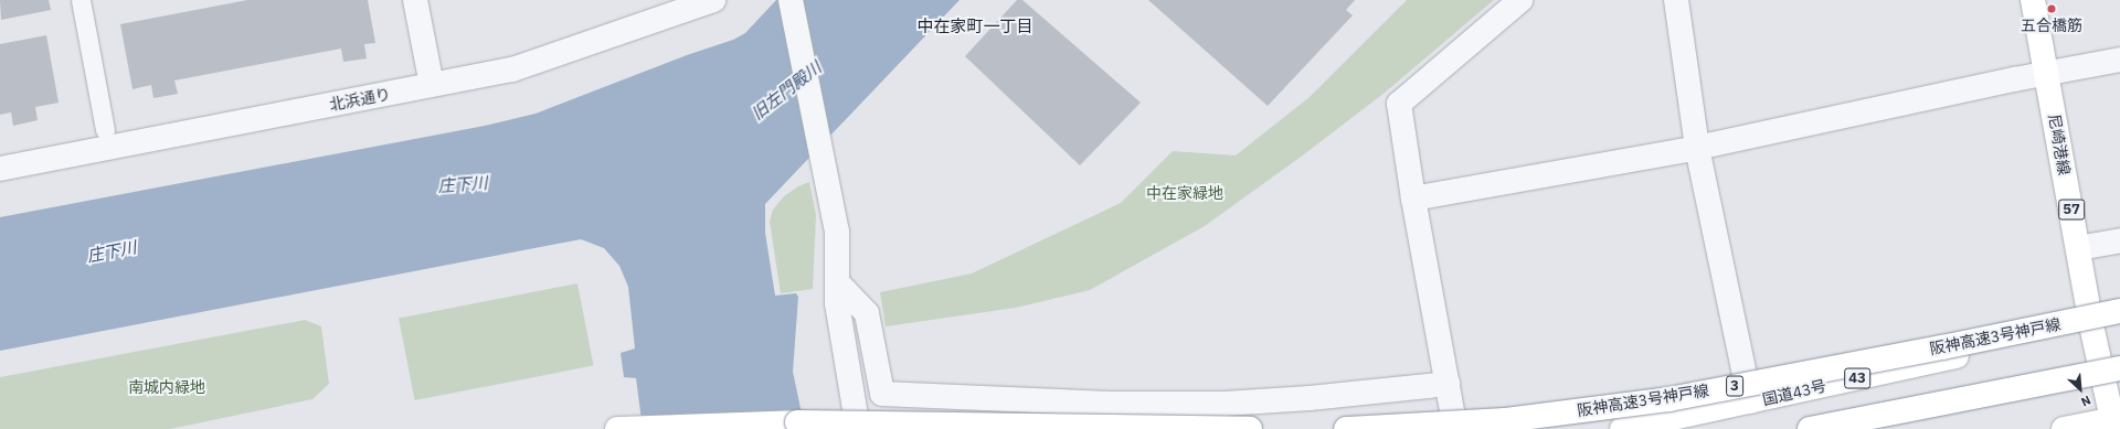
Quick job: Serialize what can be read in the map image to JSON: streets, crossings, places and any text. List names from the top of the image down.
{
  "streets": {
    "main road": [
      "尼崎港線",
      "57",
      "阪神高速3号神戸線",
      "43",
      "3",
      "国道43号"
    ],
    "street": ["北浜通り"]
  },
  "crossings": [
    ["尼崎港線", "国道43号"]
  ],
  "districts": ["中在家町一丁目"],
  "water": ["旧左門殿川", "庄下川"],
  "parks": ["中在家緑地", "南城内緑地"],
  "places": ["五合橋筋"],
  "north": "bottom right"
}
